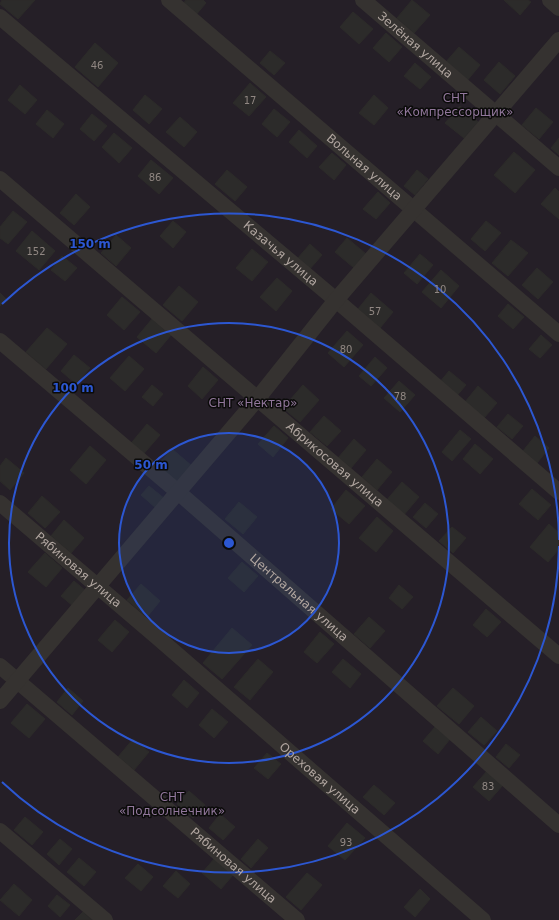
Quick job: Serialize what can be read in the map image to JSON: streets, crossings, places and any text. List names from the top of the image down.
{
  "streets": {
    "street": [
      "Зелёная улица",
      "Вольная улица",
      "Казачья улица",
      "Абрикосовая улица",
      "Рябиновая улица",
      "Центральная улица",
      "Ореховая улица"
    ]
  },
  "crossings": [
    ["Рябиновая улица", "Ореховая улица"]
  ],
  "parks": ["СНТ «Компрессорщик»", "СНТ «Нектар»", "СНТ «Подсолнечник»"],
  "house_numbers": [
    "46",
    "17",
    "86",
    "152",
    "10",
    "57",
    "80",
    "78",
    "83",
    "93"
  ],
  "rings": ["150 m", "100 m", "50 m"]
}
